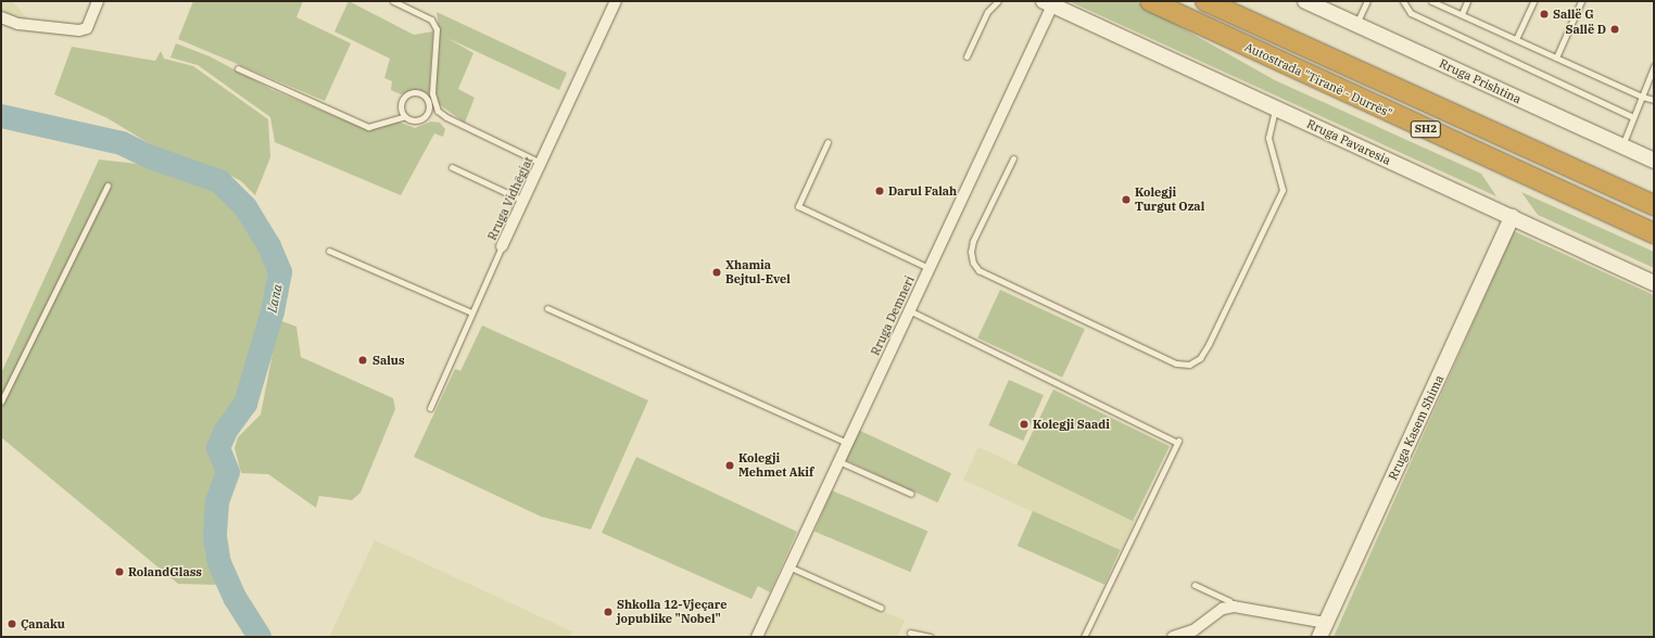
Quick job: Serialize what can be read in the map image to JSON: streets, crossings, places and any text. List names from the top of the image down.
{
  "streets": {
    "highway": ["Autostrada \"Tiranë - Durrës\"", "SH2"],
    "main road": ["Rruga Prishtina", "Rruga Pavaresia", "Rruga Kasem Shima"],
    "street": ["Rruga Vidhëgjat", "Rruga Demneri"]
  },
  "crossings": [
    ["Rruga Pavaresia", "Rruga Demneri"],
    ["Rruga Pavaresia", "Rruga Kasem Shima"]
  ],
  "water": ["Lana"],
  "places": [
    "Sallë G",
    "Sallë D",
    "Darul Falah",
    "Kolegji Turgut Ozal",
    "Xhamia Bejtul-Evel",
    "Salus",
    "Kolegji Saadi",
    "Kolegji Mehmet Akif",
    "RolandGlass",
    "Shkolla 12-Vjeçare jopublike \"Nobel\"",
    "Çanaku"
  ]
}
